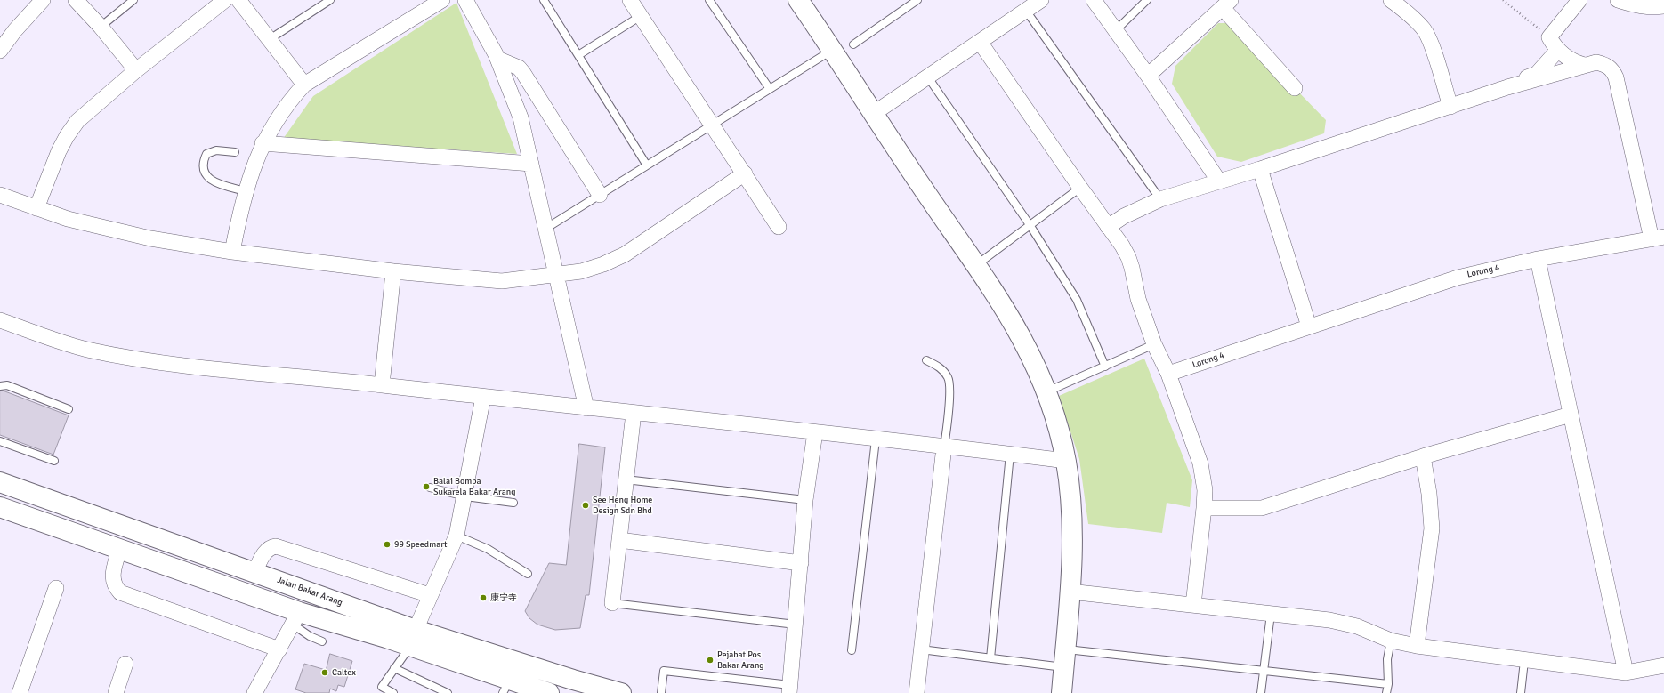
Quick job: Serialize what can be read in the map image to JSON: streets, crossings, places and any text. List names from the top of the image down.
{
  "streets": {
    "main road": ["Jalan Bakar Arang"],
    "street": ["Lorong 4"]
  },
  "places": [
    "Balai Bomba Sukarela Bakar Arang",
    "See Heng Home Design Sdn Bhd",
    "99 Speedmart",
    "康宁寺",
    "Pejabat Pos Bakar Arang",
    "Caltex"
  ]
}
